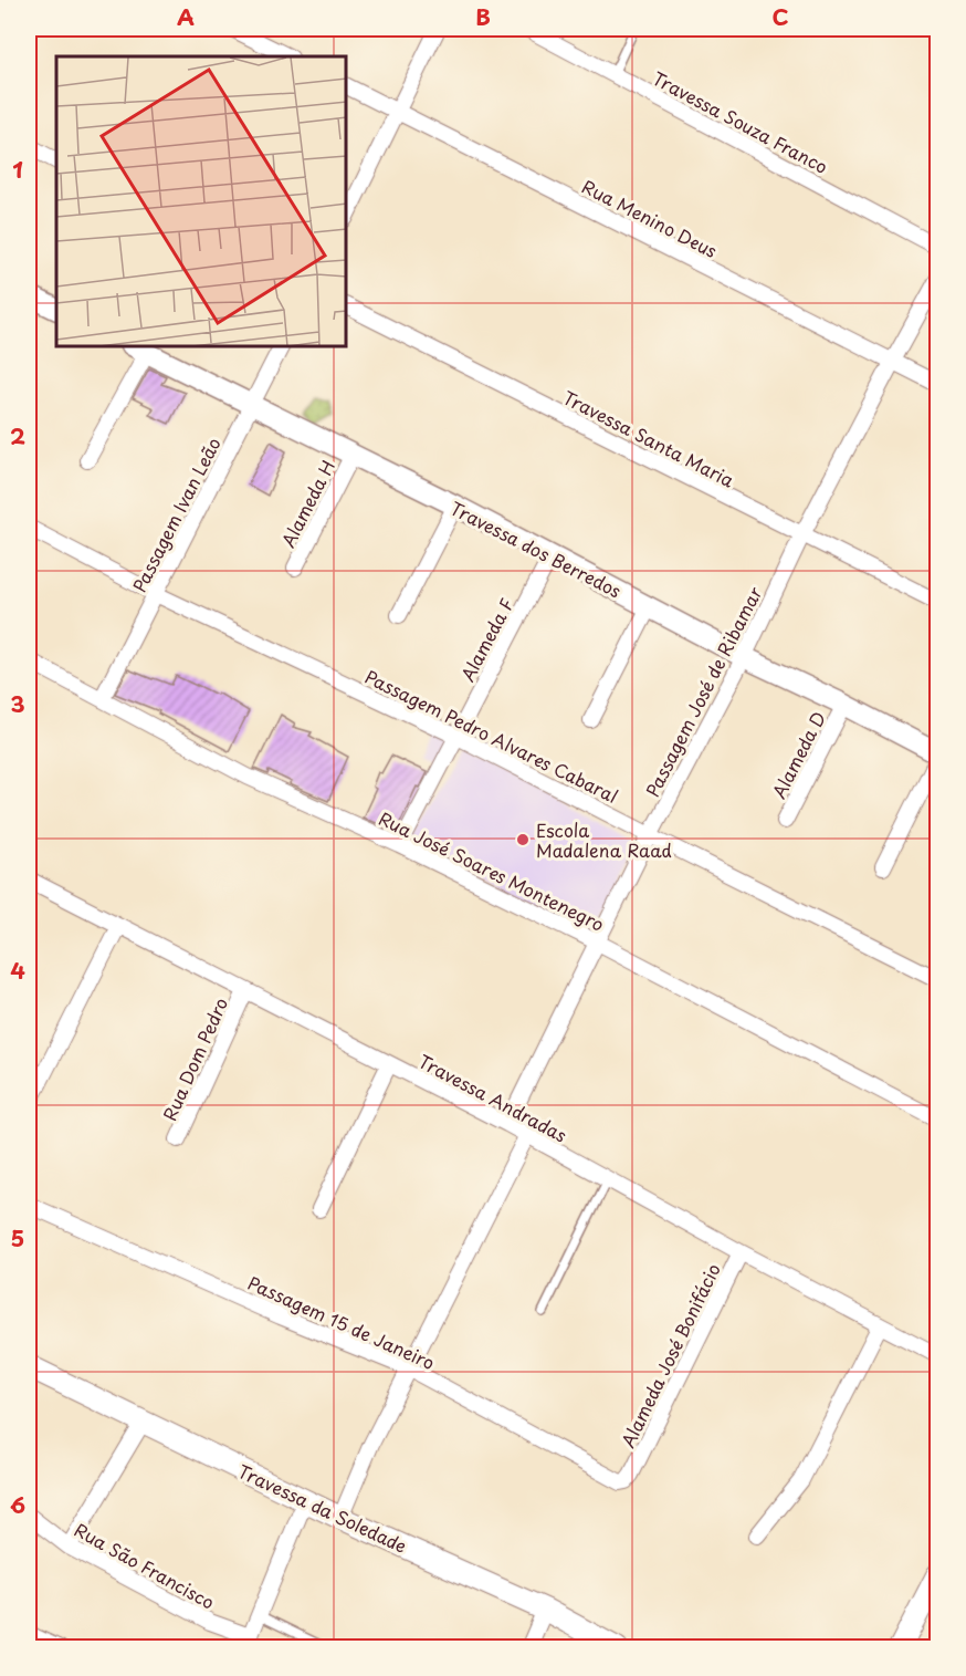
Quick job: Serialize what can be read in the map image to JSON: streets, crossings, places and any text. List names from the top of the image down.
{
  "streets": {
    "main road": ["Travessa da Soledade"],
    "street": [
      "Travessa Souza Franco",
      "Rua Menino Deus",
      "Travessa Santa Maria",
      "Alameda H",
      "Passagem Ivan Leão",
      "Travessa dos Berredos",
      "Alameda F",
      "Passagem José de Ribamar",
      "Passagem Pedro Alvares Cabaral",
      "Alameda D",
      "Rua José Soares Montenegro",
      "Rua Dom Pedro",
      "Travessa Andradas",
      "Passagem 15 de Janeiro",
      "Alameda José Bonifácio",
      "Rua São Francisco"
    ]
  },
  "crossings": [
    ["Rua Menino Deus", "Passagem José de Ribamar"],
    ["Travessa Santa Maria", "Passagem José de Ribamar"],
    ["Alameda H", "Travessa dos Berredos"],
    ["Passagem Ivan Leão", "Travessa dos Berredos"],
    ["Passagem Ivan Leão", "Passagem Pedro Alvares Cabaral"],
    ["Passagem Ivan Leão", "Rua José Soares Montenegro"],
    ["Travessa dos Berredos", "Alameda F"],
    ["Travessa dos Berredos", "Passagem José de Ribamar"],
    ["Travessa dos Berredos", "Alameda D"],
    ["Alameda F", "Passagem Pedro Alvares Cabaral"],
    ["Alameda F", "Rua José Soares Montenegro"],
    ["Passagem José de Ribamar", "Passagem Pedro Alvares Cabaral"],
    ["Passagem José de Ribamar", "Rua José Soares Montenegro"],
    ["Passagem José de Ribamar", "Travessa Andradas"],
    ["Rua Dom Pedro", "Travessa Andradas"],
    ["Travessa Andradas", "Alameda José Bonifácio"],
    ["Passagem 15 de Janeiro", "Alameda José Bonifácio"]
  ],
  "places": ["Escola Madalena Raad"],
  "grid": {
    "columns": ["A", "B", "C"],
    "rows": [
      "1",
      "2",
      "3",
      "4",
      "5",
      "6"
    ]
  }
}
